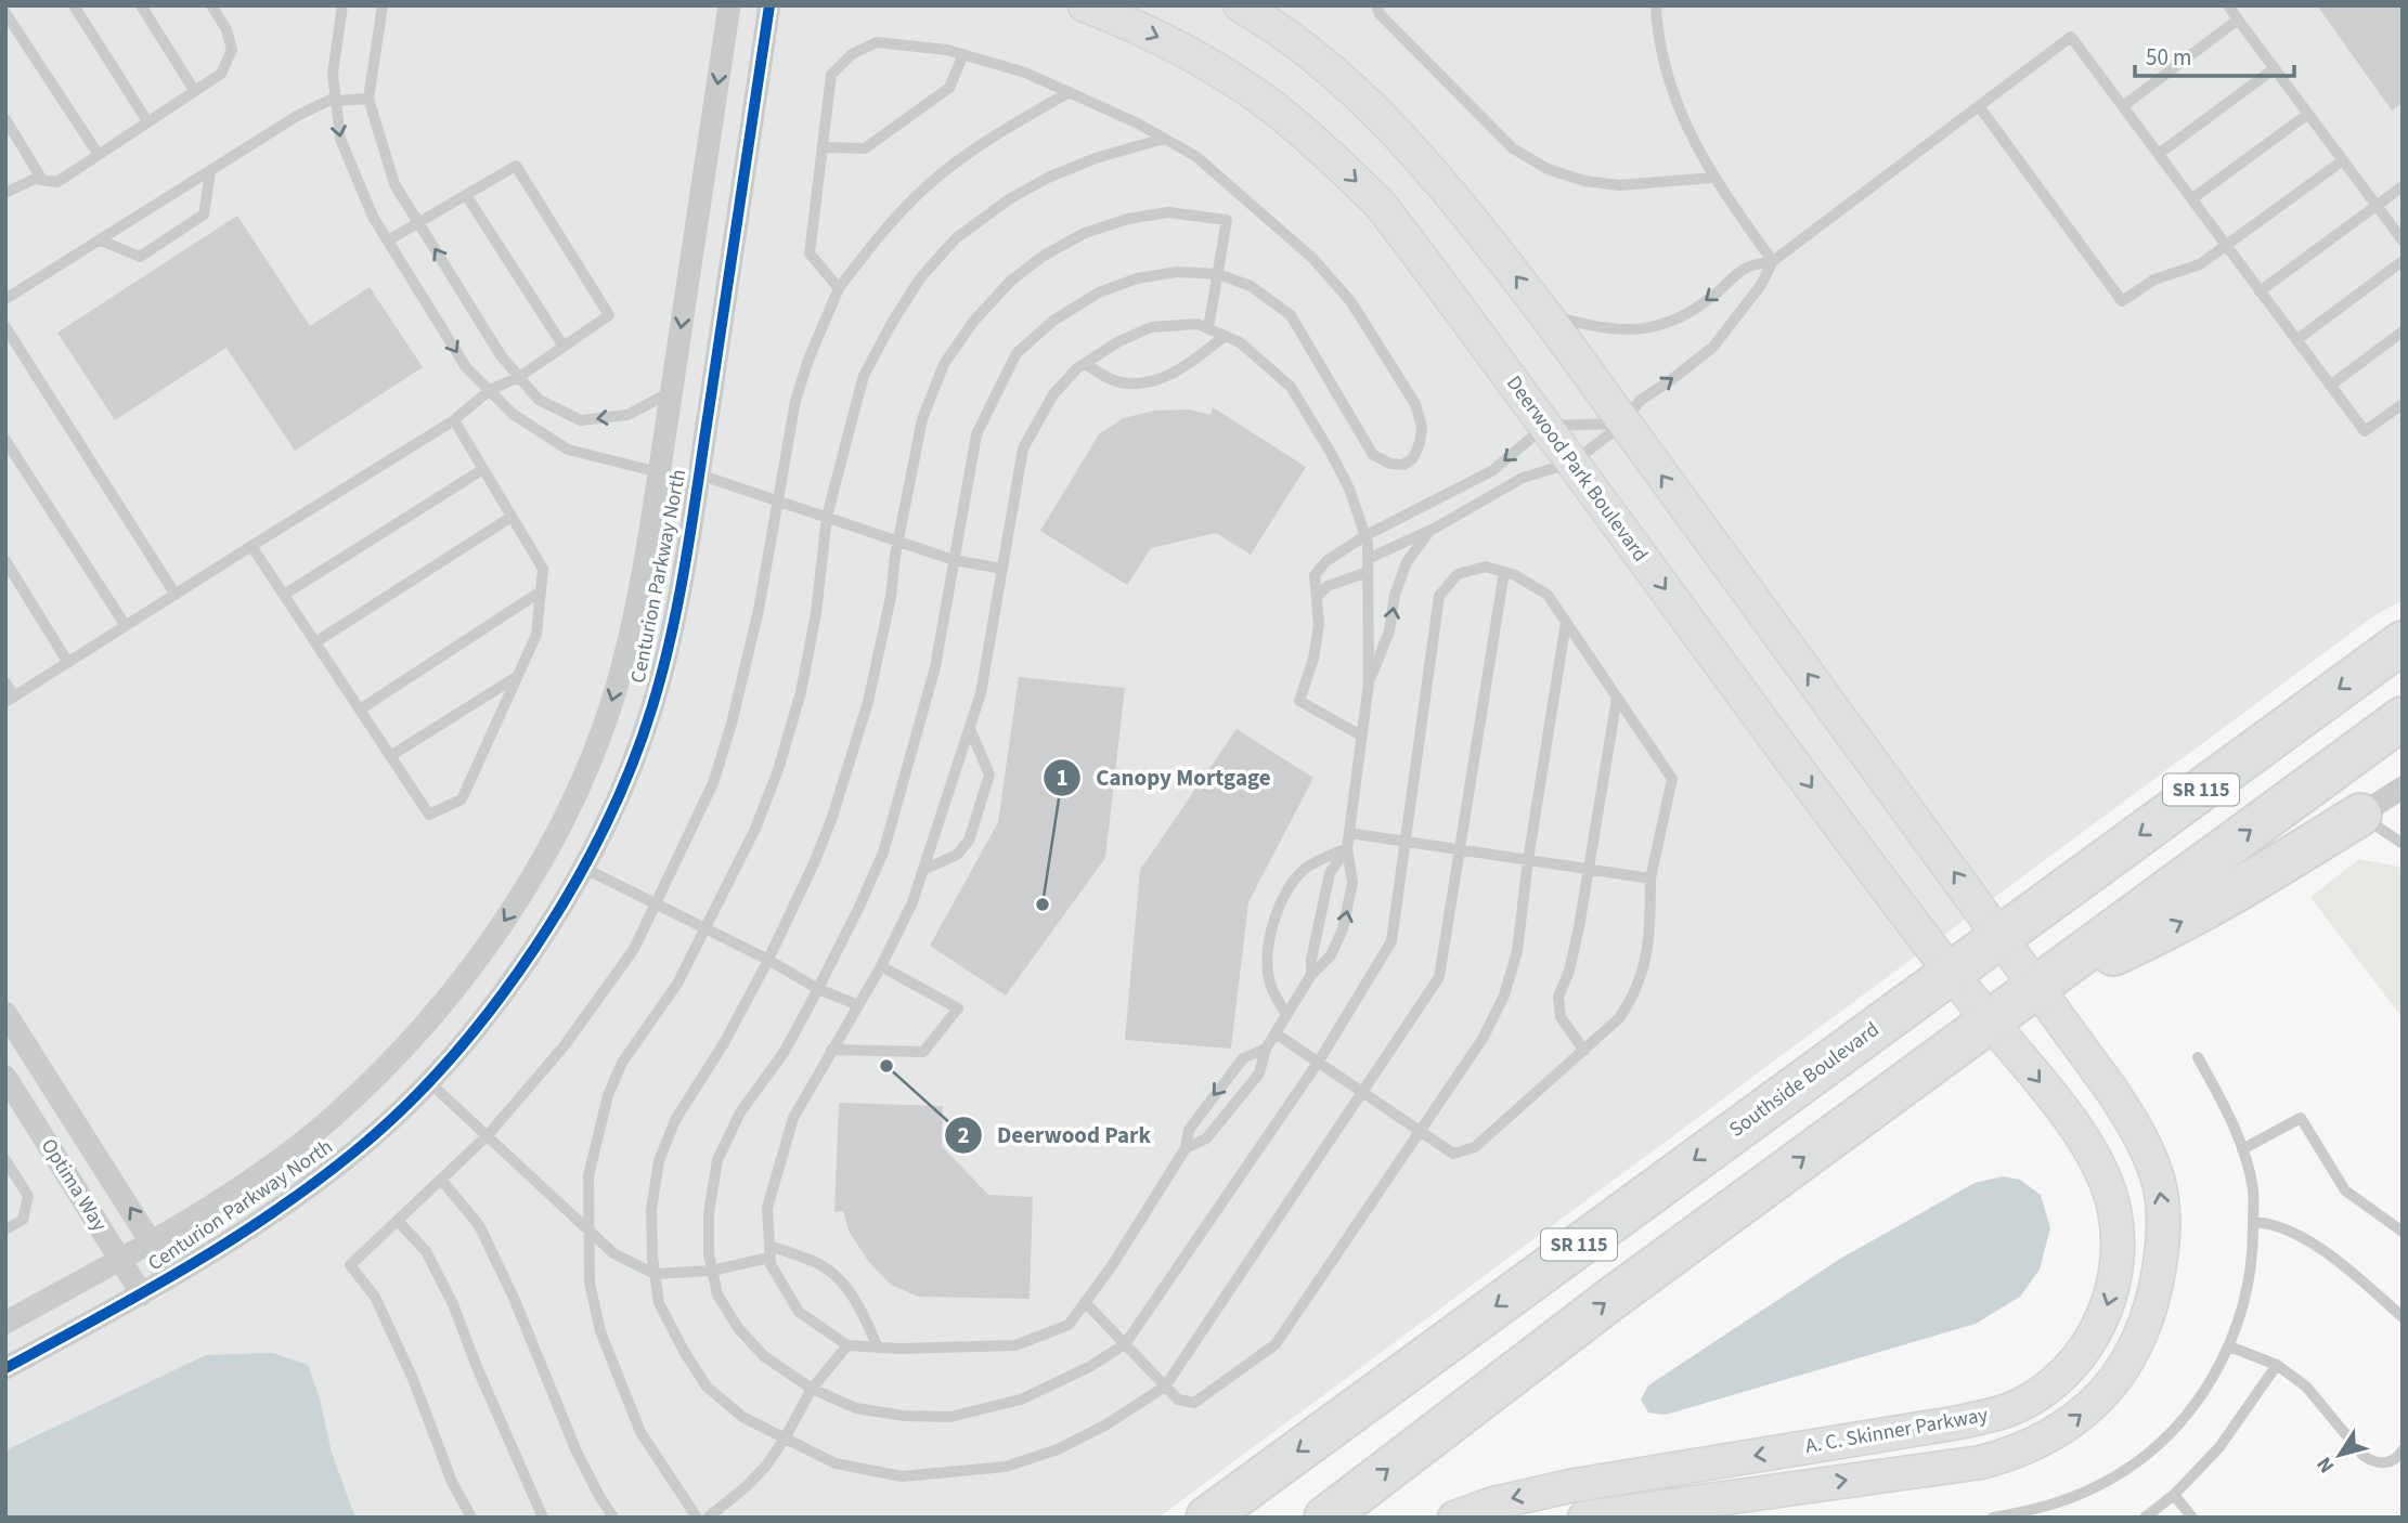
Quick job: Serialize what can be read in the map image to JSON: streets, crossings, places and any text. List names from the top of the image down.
{
  "streets": {
    "highway": ["SR 115", "Southside Boulevard"],
    "main road": ["Deerwood Park Boulevard", "A. C. Skinner Parkway"],
    "street": ["Centurion Parkway North", "Optima Way"]
  },
  "crossings": [
    ["Deerwood Park Boulevard", "SR 115"],
    ["Deerwood Park Boulevard", "Southside Boulevard"],
    ["Deerwood Park Boulevard", "A. C. Skinner Parkway"],
    ["Centurion Parkway North", "Optima Way"],
    ["SR 115", "A. C. Skinner Parkway"]
  ],
  "places": ["Canopy Mortgage", "Deerwood Park"],
  "scale_bar": "50 m",
  "north": "bottom left"
}
